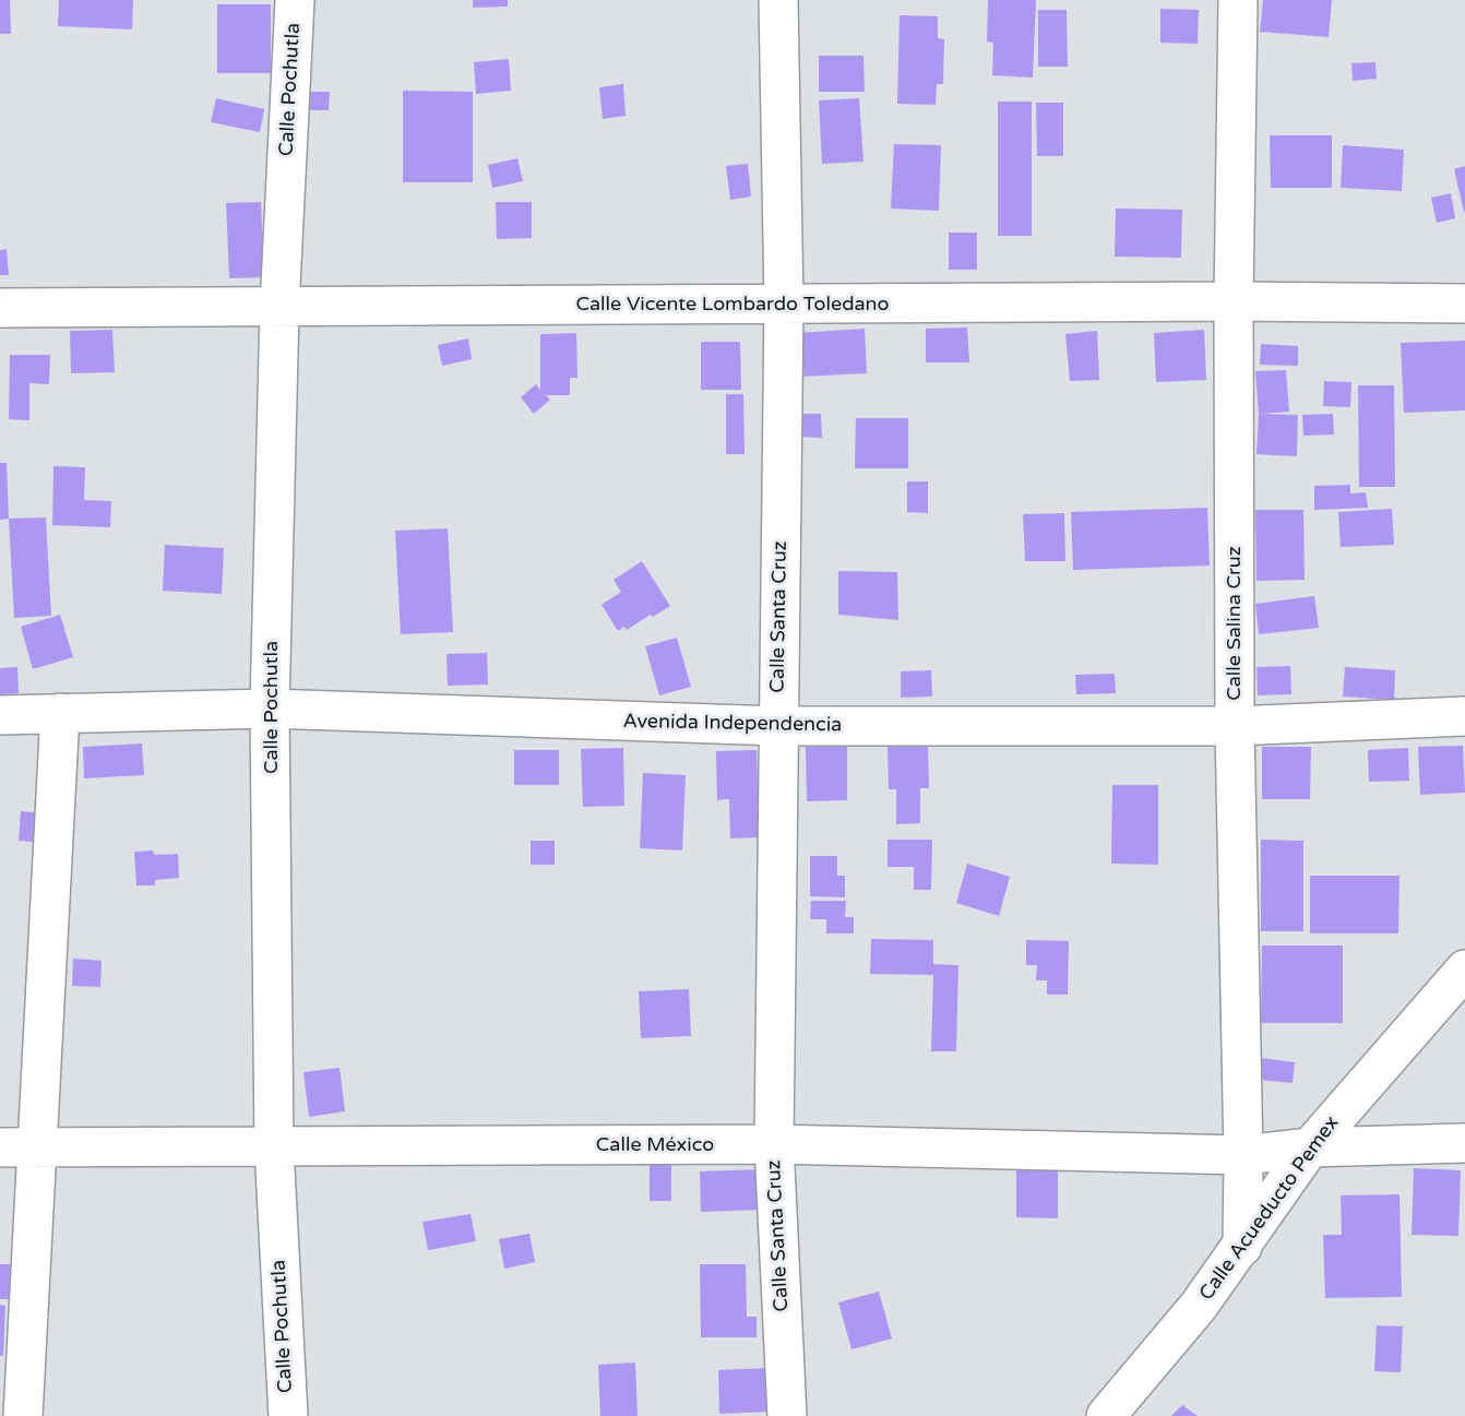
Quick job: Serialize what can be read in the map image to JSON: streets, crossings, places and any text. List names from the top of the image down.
{
  "streets": {
    "street": [
      "Calle Pochutla",
      "Calle Vicente Lombardo Toledano",
      "Calle Santa Cruz",
      "Calle Salina Cruz",
      "Avenida Independencia",
      "Calle México",
      "Calle Acueducto Pemex"
    ]
  },
  "crossings": [
    ["Calle Pochutla", "Calle Vicente Lombardo Toledano"],
    ["Calle Pochutla", "Avenida Independencia"],
    ["Calle Pochutla", "Calle México"],
    ["Calle Vicente Lombardo Toledano", "Calle Santa Cruz"],
    ["Calle Vicente Lombardo Toledano", "Calle Salina Cruz"],
    ["Calle Santa Cruz", "Avenida Independencia"],
    ["Calle Santa Cruz", "Calle México"],
    ["Calle Salina Cruz", "Avenida Independencia"],
    ["Calle Salina Cruz", "Calle México"],
    ["Calle Salina Cruz", "Calle Acueducto Pemex"],
    ["Calle México", "Calle Acueducto Pemex"]
  ]
}
